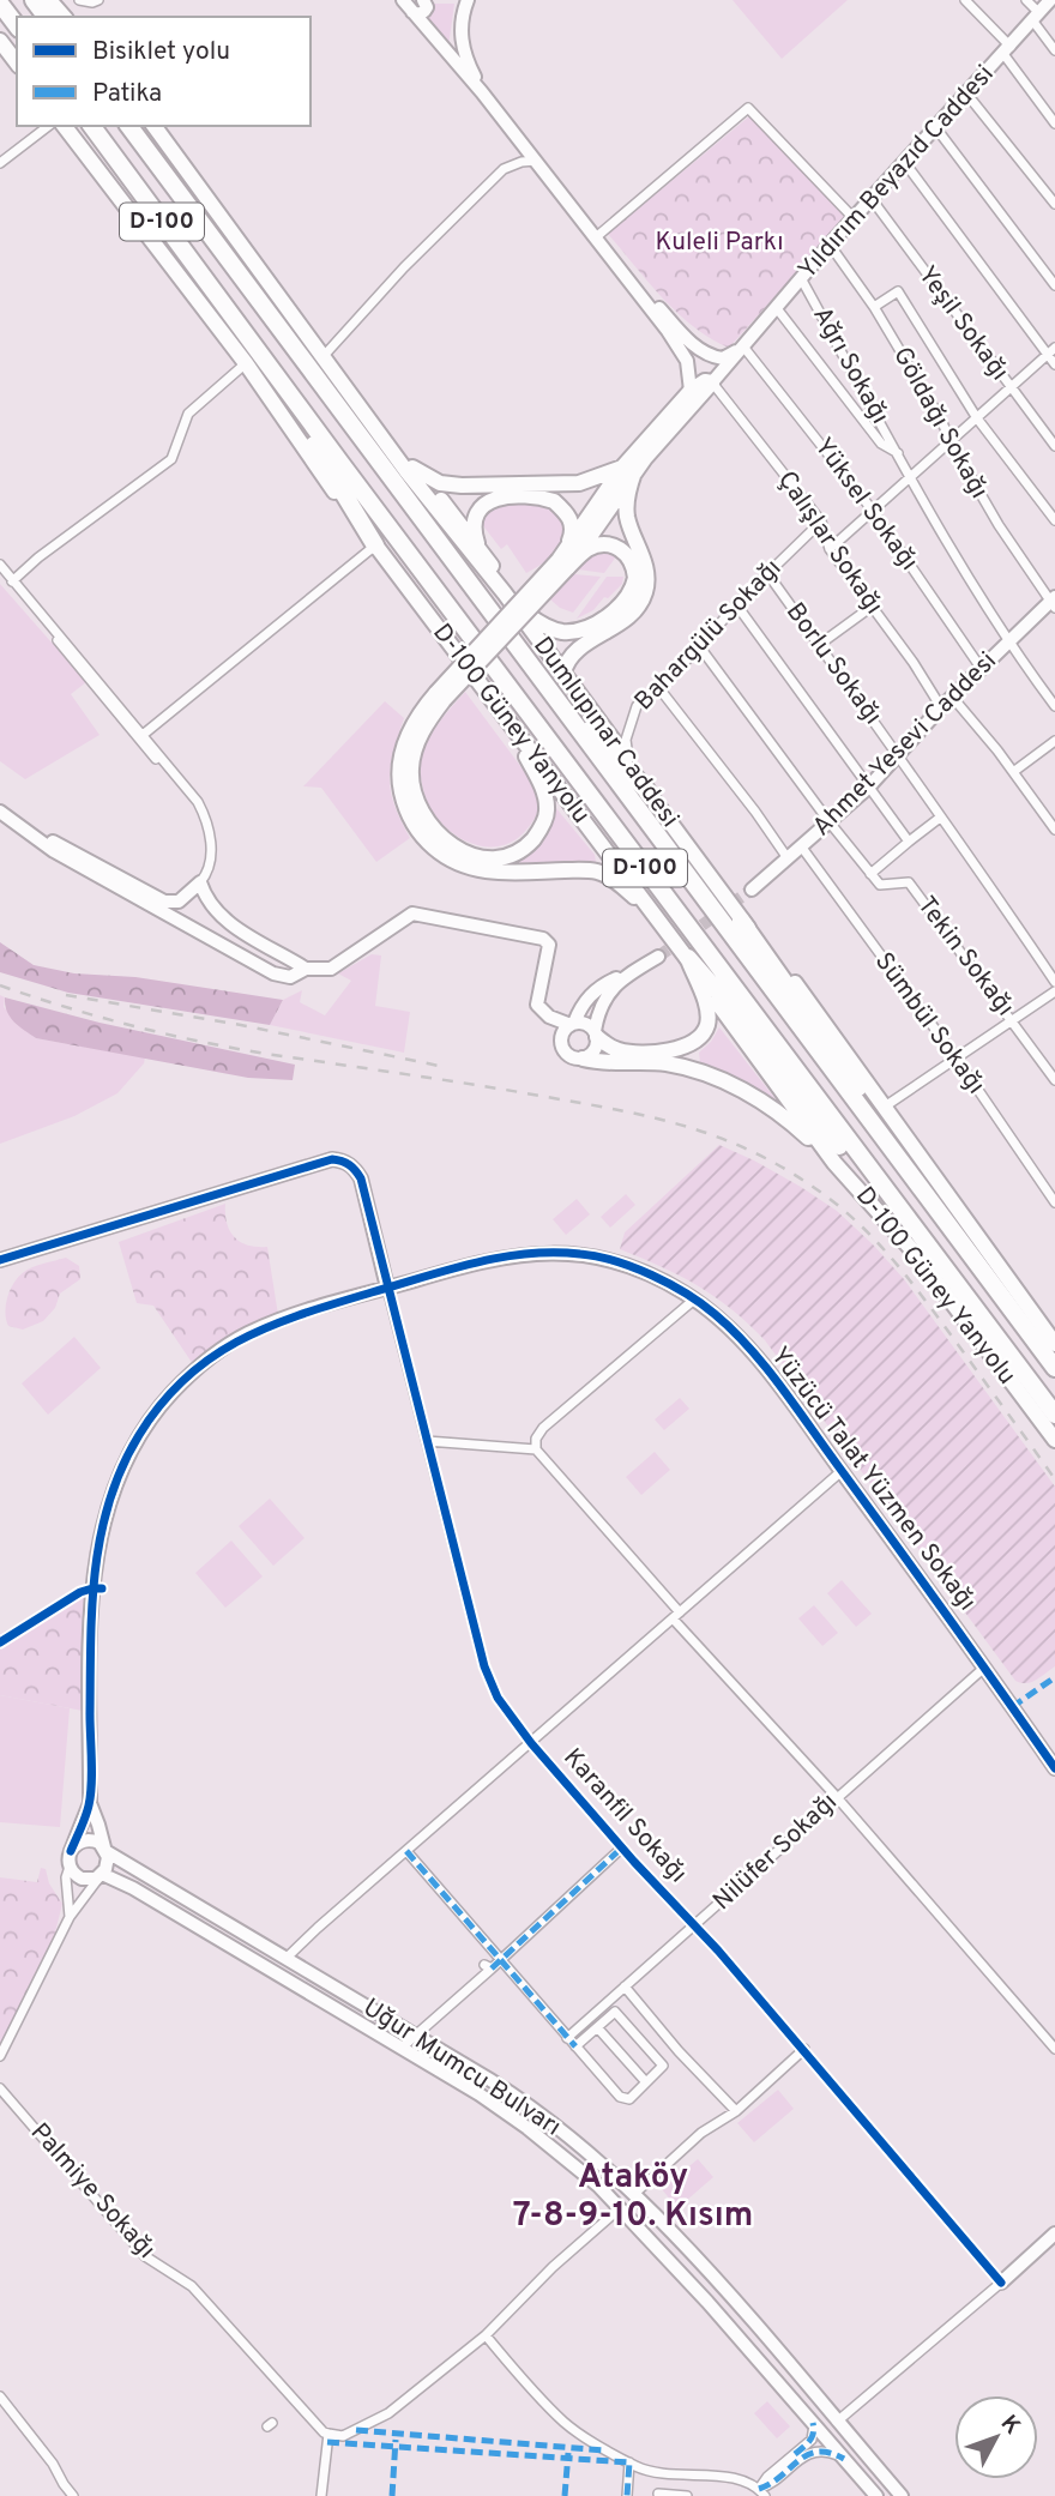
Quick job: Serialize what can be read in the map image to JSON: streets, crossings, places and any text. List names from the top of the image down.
{
  "streets": {
    "highway": ["D-100"],
    "main road": ["D-100 Güney Yanyolu", "Dumlupınar Caddesi"],
    "street": [
      "Yıldırım Beyazıd Caddesi",
      "Yeşil Sokağı",
      "Ağrı Sokağı",
      "Göldağı Sokağı",
      "Yüksel Sokağı",
      "Çalışlar Sokağı",
      "Bahargülü Sokağı",
      "Borlu Sokağı",
      "Ahmet Yesevi Caddesi",
      "Tekin Sokağı",
      "Sümbül Sokağı",
      "Yüzücü Talat Yüzmen Sokağı",
      "Karanfil Sokağı",
      "Nilüfer Sokağı",
      "Uğur Mumcu Bulvarı",
      "Palmiye Sokağı"
    ]
  },
  "crossings": [
    ["Yıldırım Beyazıd Caddesi", "Yeşil Sokağı"],
    ["Yıldırım Beyazıd Caddesi", "Ağrı Sokağı"],
    ["Yıldırım Beyazıd Caddesi", "Göldağı Sokağı"],
    ["Yıldırım Beyazıd Caddesi", "Yüksel Sokağı"],
    ["Yıldırım Beyazıd Caddesi", "Çalışlar Sokağı"],
    ["Ağrı Sokağı", "Ahmet Yesevi Caddesi"],
    ["Göldağı Sokağı", "Ahmet Yesevi Caddesi"],
    ["Yüksel Sokağı", "Ahmet Yesevi Caddesi"],
    ["Çalışlar Sokağı", "Bahargülü Sokağı"],
    ["Çalışlar Sokağı", "Ahmet Yesevi Caddesi"],
    ["Bahargülü Sokağı", "Borlu Sokağı"],
    ["Bahargülü Sokağı", "Dumlupınar Caddesi"],
    ["Borlu Sokağı", "Ahmet Yesevi Caddesi"],
    ["Ahmet Yesevi Caddesi", "Sümbül Sokağı"],
    ["Yüzücü Talat Yüzmen Sokağı", "Karanfil Sokağı"],
    ["Yüzücü Talat Yüzmen Sokağı", "Nilüfer Sokağı"],
    ["Karanfil Sokağı", "Nilüfer Sokağı"]
  ],
  "districts": ["Ataköy 7-8-9-10. Kısım"],
  "parks": ["Kuleli Parkı"],
  "legend": ["Bisiklet yolu", "Patika"],
  "north": "top right"
}
